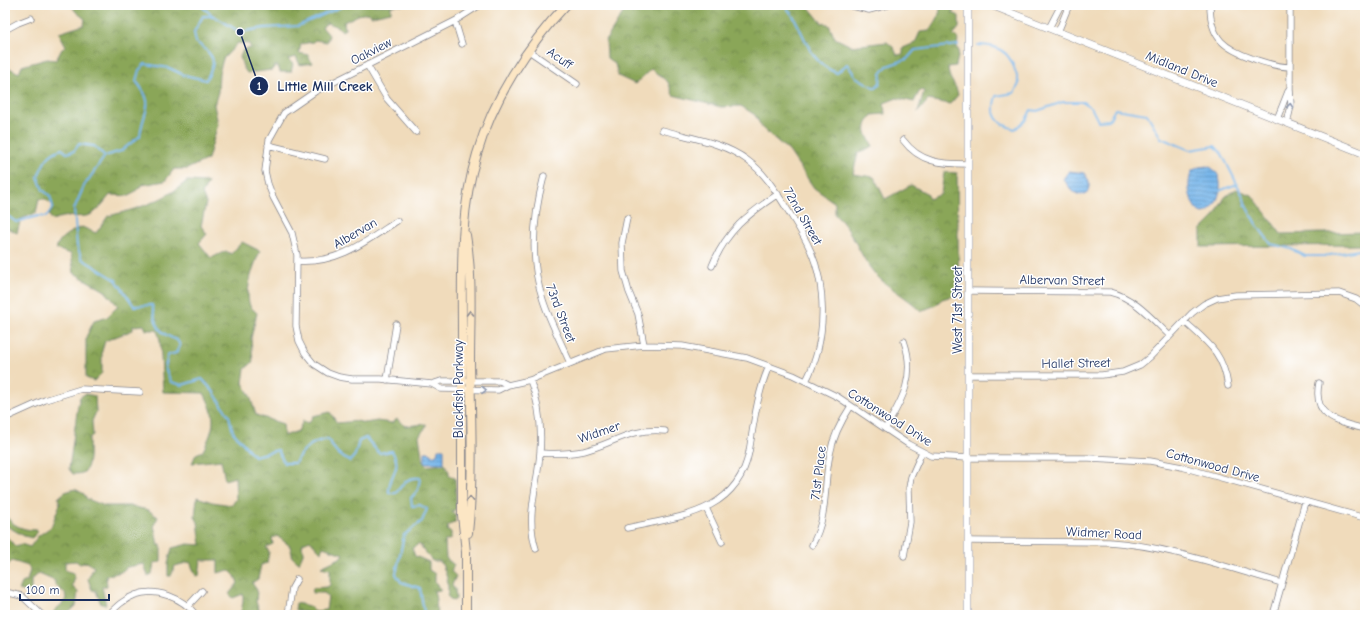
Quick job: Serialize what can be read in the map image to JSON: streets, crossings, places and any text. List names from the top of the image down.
{
  "streets": {
    "main road": ["Blackfish Parkway"],
    "street": [
      "Oakview",
      "Acuff",
      "Midland Drive",
      "72nd Street",
      "Albervan",
      "Albervan Street",
      "West 71st Street",
      "73rd Street",
      "Hallet Street",
      "Cottonwood Drive",
      "Widmer",
      "71st Place",
      "Widmer Road"
    ]
  },
  "crossings": [
    ["Oakview", "Albervan"],
    ["Oakview", "Cottonwood Drive"],
    ["Acuff", "Blackfish Parkway"],
    ["72nd Street", "Cottonwood Drive"],
    ["Albervan", "Cottonwood Drive"],
    ["Albervan Street", "West 71st Street"],
    ["Albervan Street", "Hallet Street"],
    ["West 71st Street", "Hallet Street"],
    ["West 71st Street", "Cottonwood Drive"],
    ["West 71st Street", "Widmer Road"],
    ["73rd Street", "Cottonwood Drive"],
    ["Blackfish Parkway", "Cottonwood Drive"],
    ["Cottonwood Drive", "71st Place"]
  ],
  "places": ["Little Mill Creek"],
  "scale_bar": "100 m"
}
